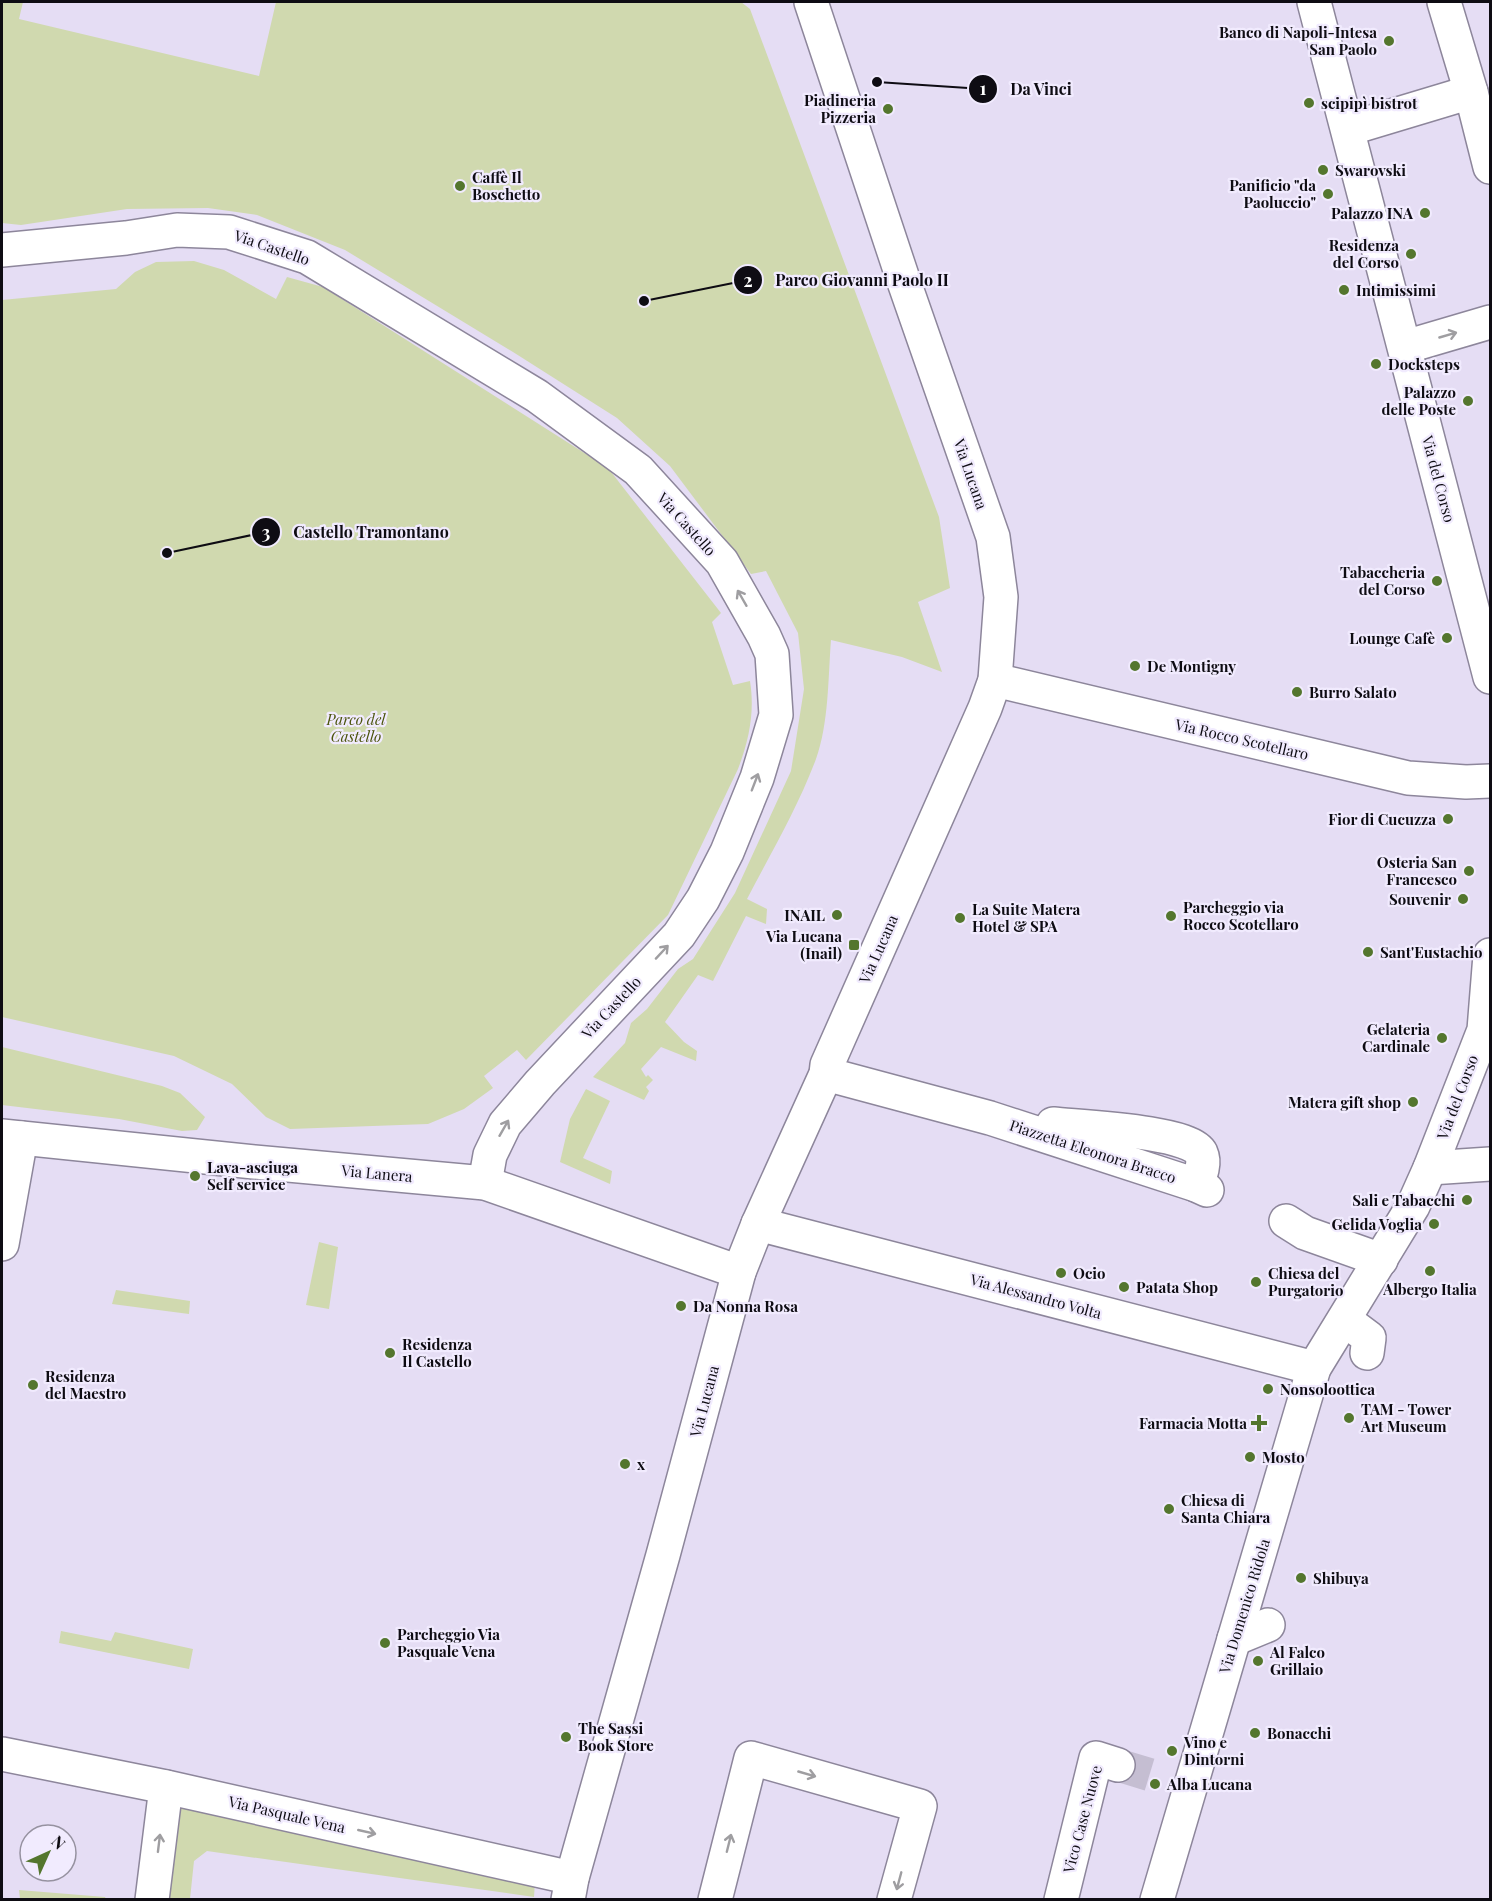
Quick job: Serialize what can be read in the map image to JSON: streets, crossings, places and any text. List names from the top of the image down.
{
  "streets": {
    "street": [
      "Via Castello",
      "Via Lucana",
      "Via del Corso",
      "Via Rocco Scotellaro",
      "Piazzetta Eleonora Bracco",
      "Via Lanera",
      "Via Alessandro Volta",
      "Via Domenico Ridola",
      "Via Pasquale Vena",
      "Vico Case Nuove"
    ]
  },
  "crossings": [
    ["Via Castello", "Via Lanera"],
    ["Via Lucana", "Via Rocco Scotellaro"],
    ["Via Lucana", "Piazzetta Eleonora Bracco"],
    ["Via Lucana", "Via Lanera"],
    ["Via Lucana", "Via Alessandro Volta"],
    ["Via Lucana", "Via Pasquale Vena"],
    ["Via del Corso", "Via Domenico Ridola"],
    ["Via Alessandro Volta", "Via Domenico Ridola"]
  ],
  "one_way": ["Via Pasquale Vena"],
  "parks": ["Parco del Castello"],
  "places": {
    "other": [
      "Banco di Napoli-Intesa San Paolo",
      "Da Vinci",
      "scipipì bistrot",
      "Piadineria Pizzeria",
      "Swarovski",
      "Caffè Il Boschetto",
      "Panificio \"da Paoluccio\"",
      "Palazzo INA",
      "Residenza del Corso",
      "Intimissimi",
      "Parco Giovanni Paolo II",
      "Docksteps",
      "Palazzo delle Poste",
      "Castello Tramontano",
      "Tabaccheria del Corso",
      "Lounge Cafè",
      "De Montigny",
      "Burro Salato",
      "Fior di Cucuzza",
      "Osteria San Francesco",
      "Souvenir",
      "INAIL",
      "Parcheggio via Rocco Scotellaro",
      "La Suite Matera Hotel & SPA",
      "Sant'Eustachio",
      "Gelateria Cardinale",
      "Matera gift shop",
      "Lava-asciuga Self service",
      "Sali e Tabacchi",
      "Gelida Voglia",
      "Albergo Italia",
      "Ocio",
      "Chiesa del Purgatorio",
      "Patata Shop",
      "Da Nonna Rosa",
      "Residenza Il Castello",
      "Residenza del Maestro",
      "Nonsoloottica",
      "TAM - Tower Art Museum",
      "Mosto",
      "x",
      "Chiesa di Santa Chiara",
      "Shibuya",
      "Parcheggio Via Pasquale Vena",
      "Al Falco Grillaio",
      "Bonacchi",
      "The Sassi Book Store",
      "Vino e Dintorni",
      "Alba Lucana"
    ],
    "transit": ["Via Lucana (Inail)"],
    "health": ["Farmacia Motta"]
  },
  "north": "top right"
}
